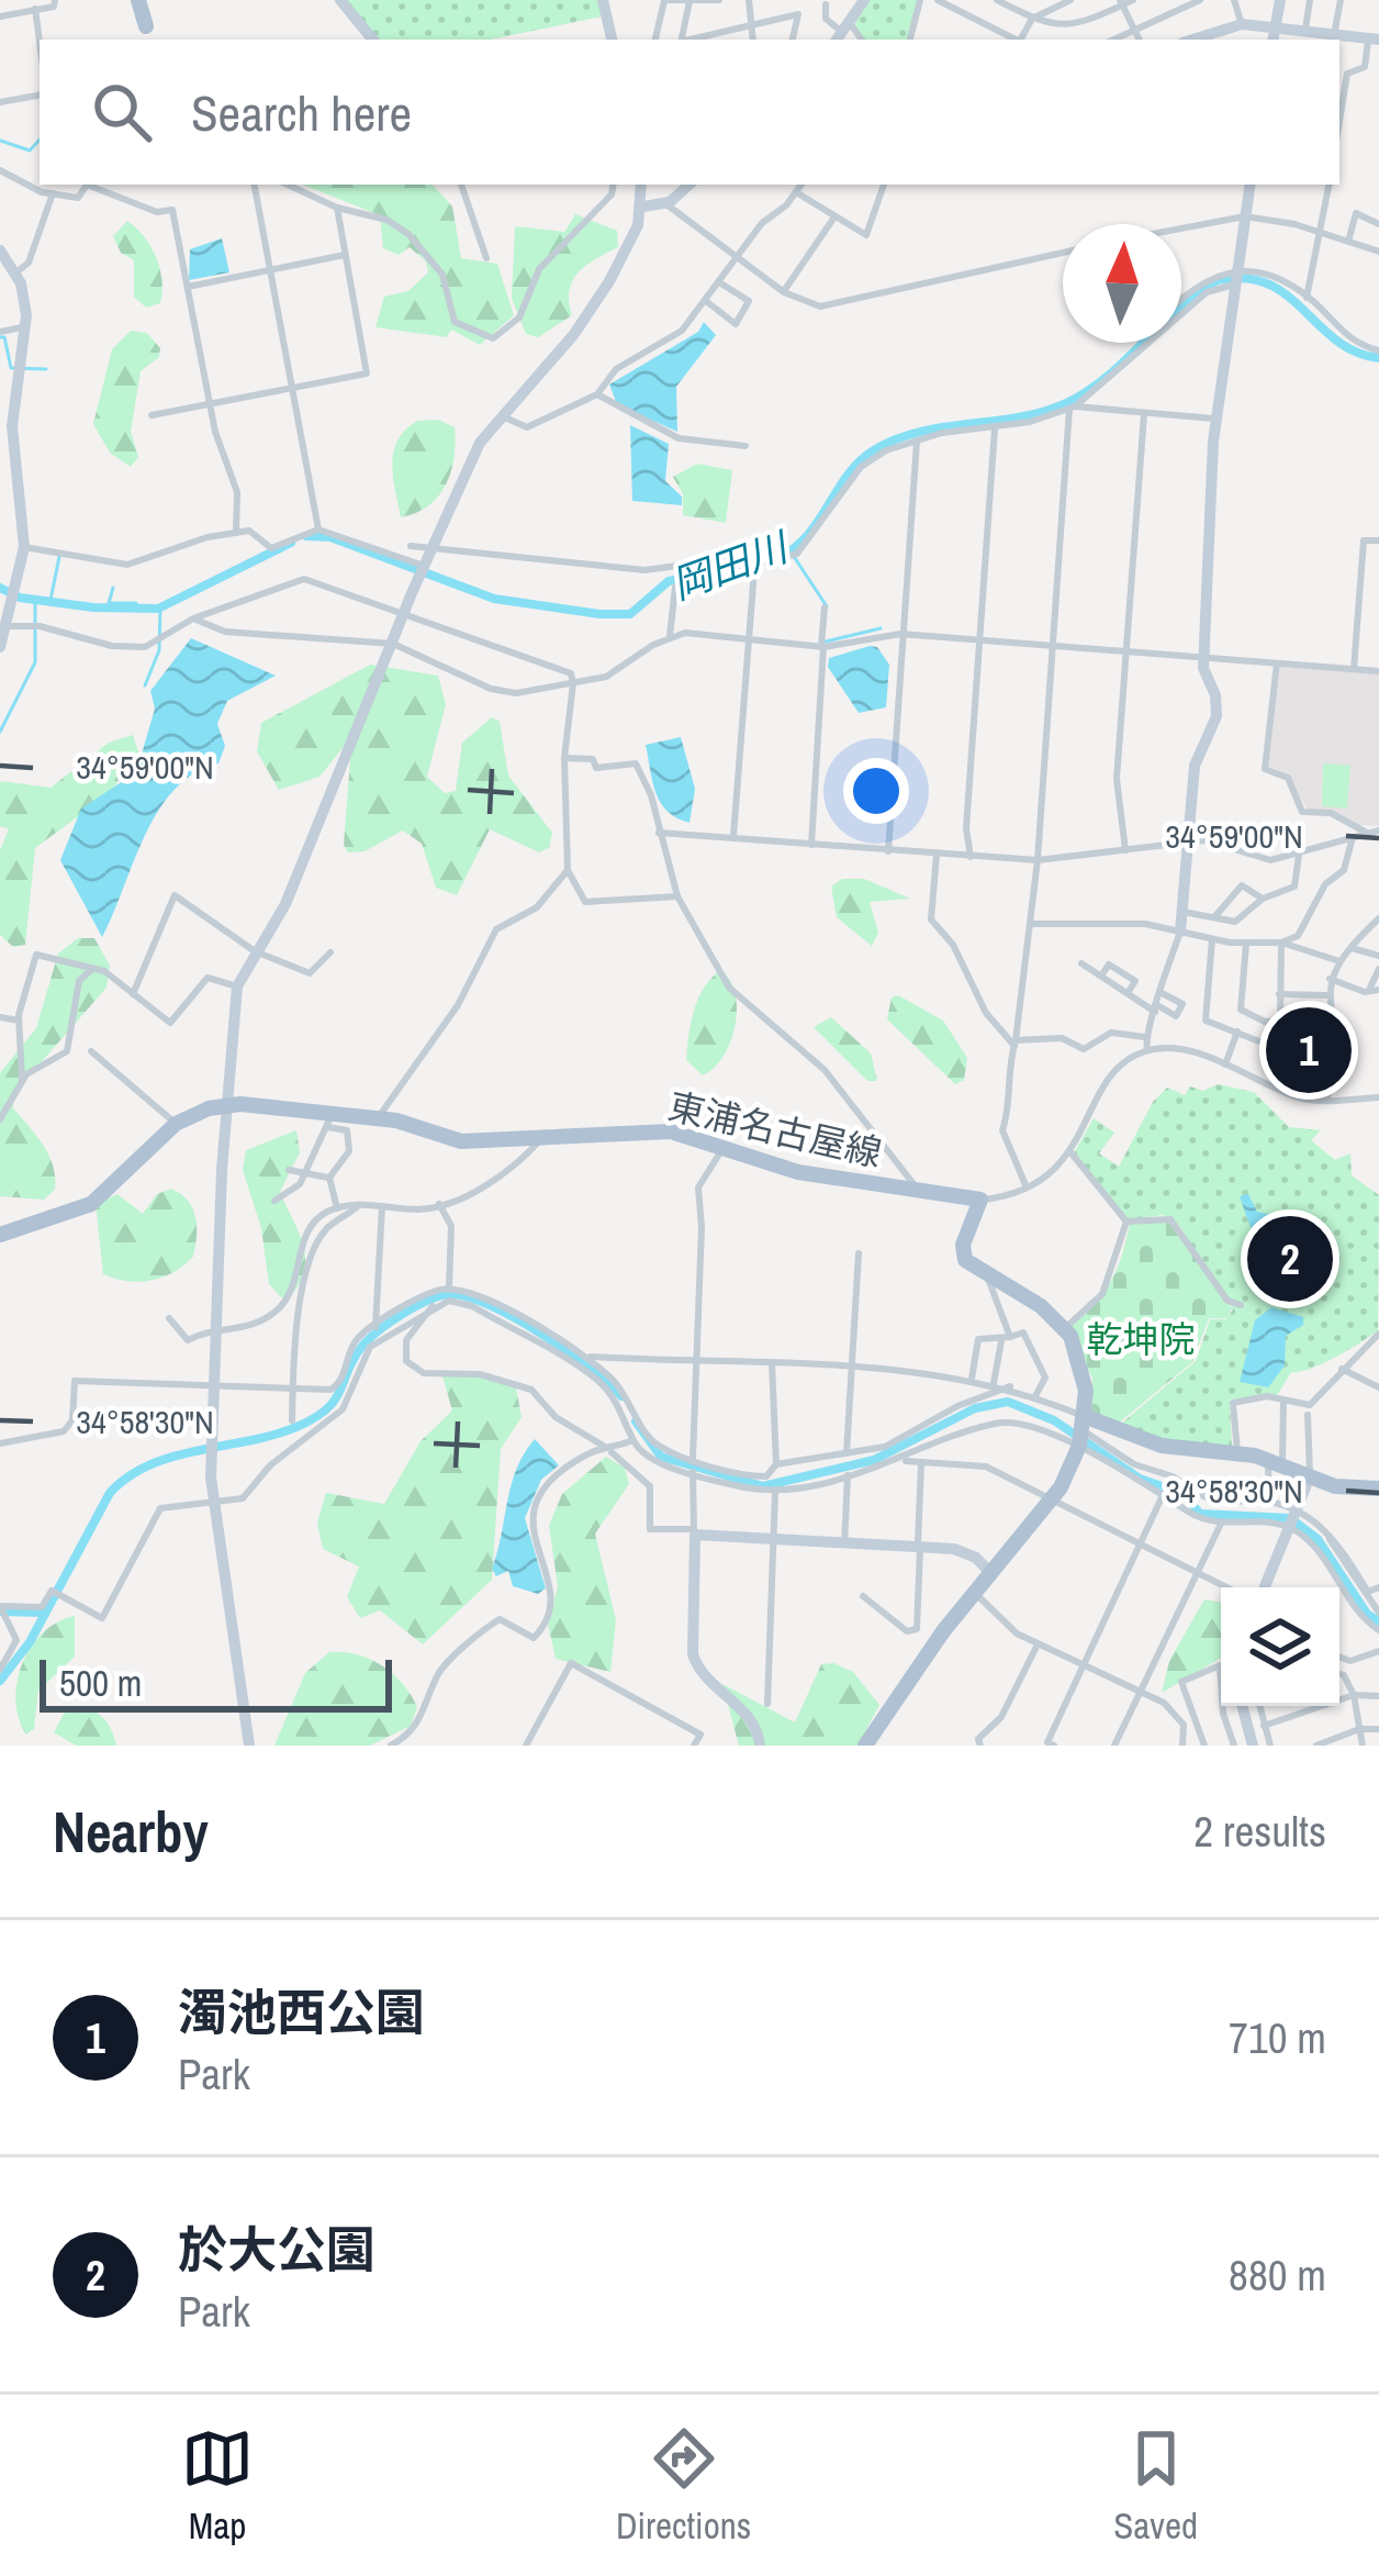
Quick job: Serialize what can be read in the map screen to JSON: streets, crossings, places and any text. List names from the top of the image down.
{
  "streets": {
    "main road": ["東浦名古屋線"]
  },
  "water": ["岡田川"],
  "parks": ["乾坤院"],
  "scale_bar": "500 m",
  "north": "top",
  "page": {
    "search": "Search here",
    "pins": ["1", "2"],
    "scale": "500 m",
    "heading": ["Nearby", "2 results"],
    "list": [
      {
        "mark": "1",
        "name": "濁池西公園",
        "note": "Park",
        "value": "710 m"
      },
      {
        "mark": "2",
        "name": "於大公園",
        "note": "Park",
        "value": "880 m"
      }
    ],
    "nav": ["Map", "Directions", "Saved"]
  },
  "coordinates": ["34°59'00\"N", "34°58'30\"N"]
}
